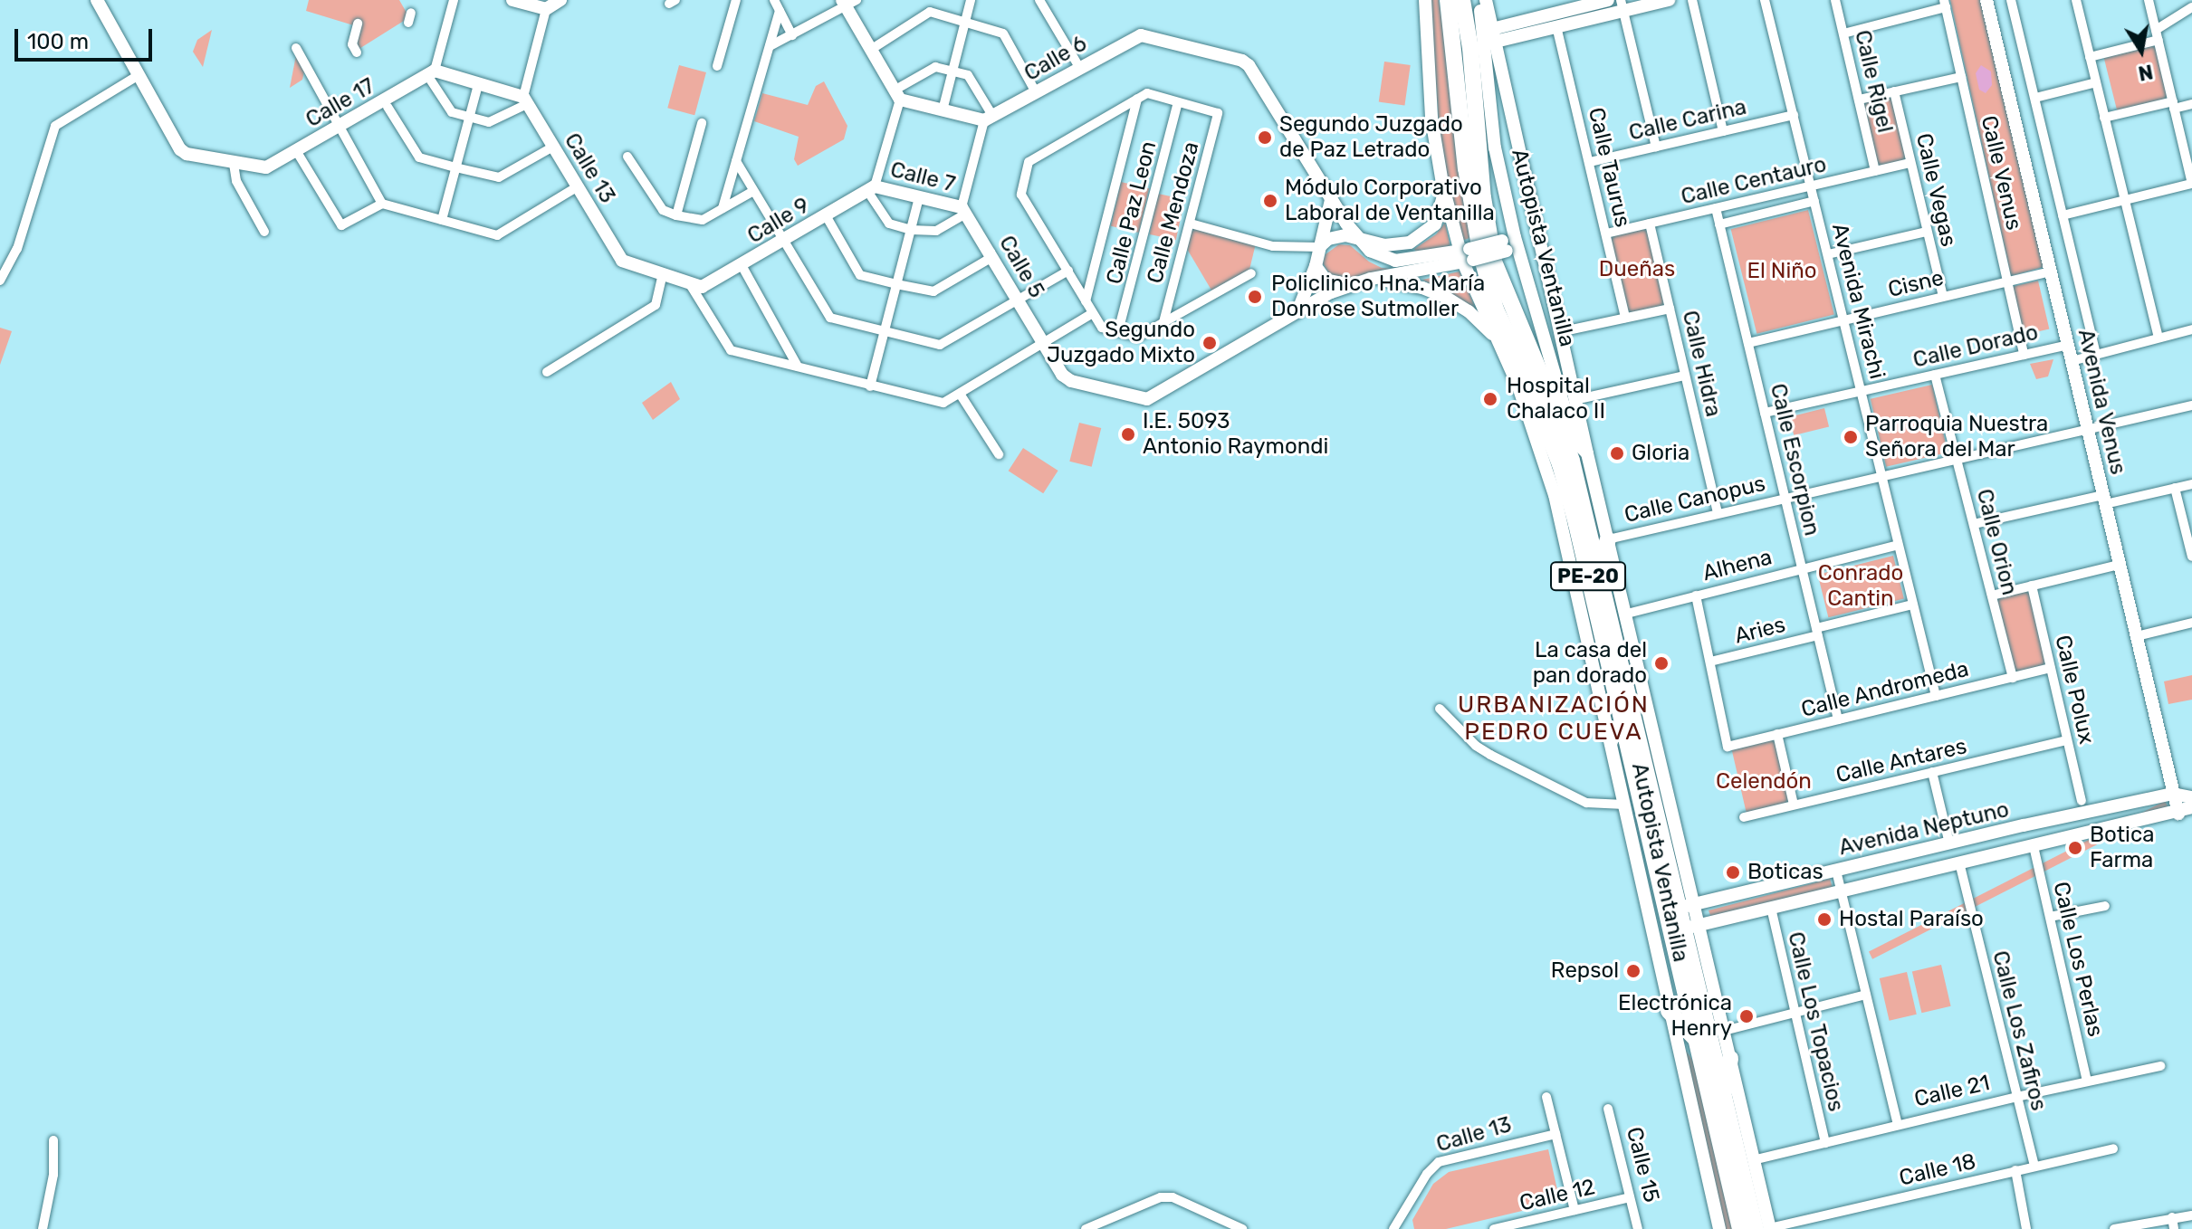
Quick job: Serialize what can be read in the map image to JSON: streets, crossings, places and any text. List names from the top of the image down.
{
  "streets": {
    "highway": ["Autopista Ventanilla", "PE-20"],
    "street": [
      "Calle 6",
      "Calle Rigel",
      "Calle 17",
      "Calle Carina",
      "Calle Taurus",
      "Calle 13",
      "Calle Venus",
      "Calle 7",
      "Calle Centauro",
      "Calle Vegas",
      "Calle Paz Leon",
      "Calle Mendoza",
      "Calle 9",
      "Calle 5",
      "Cisne",
      "Avenida Mirachi",
      "Calle Dorado",
      "Calle Hidra",
      "Avenida Venus",
      "Calle Escorpion",
      "Calle Canopus",
      "Calle Orion",
      "Alhena",
      "Aries",
      "Calle Andromeda",
      "Calle Polux",
      "Calle Antares",
      "Avenida Neptuno",
      "Calle Los Perlas",
      "Calle Los Topacios",
      "Calle Los Zafiros",
      "Calle 21",
      "Calle 15",
      "Calle 18",
      "Calle 12"
    ]
  },
  "crossings": [
    ["Calle Rigel", "Calle Centauro"],
    ["Calle Carina", "Calle Taurus"],
    ["Calle Carina", "Avenida Mirachi"],
    ["Calle Taurus", "Calle Centauro"],
    ["Calle Venus", "Cisne"],
    ["Calle Venus", "Calle Dorado"],
    ["Calle 7", "Calle 9"],
    ["Calle 7", "Calle 5"],
    ["Calle Centauro", "Calle Vegas"],
    ["Calle Centauro", "Avenida Mirachi"],
    ["Calle Centauro", "Calle Hidra"],
    ["Calle Centauro", "Calle Escorpion"],
    ["Calle Vegas", "Cisne"],
    ["Calle Paz Leon", "Calle Mendoza"],
    ["Autopista Ventanilla", "Calle Canopus"],
    ["Autopista Ventanilla", "Alhena"],
    ["Autopista Ventanilla", "PE-20"],
    ["Autopista Ventanilla", "Avenida Neptuno"],
    ["Autopista Ventanilla", "Calle 21"],
    ["Autopista Ventanilla", "Calle 18"],
    ["Cisne", "Avenida Mirachi"],
    ["Cisne", "Avenida Venus"],
    ["Cisne", "Calle Escorpion"],
    ["Avenida Mirachi", "Calle Dorado"],
    ["Avenida Mirachi", "Calle Canopus"],
    ["Avenida Mirachi", "Alhena"],
    ["Avenida Mirachi", "Aries"],
    ["Avenida Mirachi", "Calle Andromeda"],
    ["Calle Dorado", "Avenida Venus"],
    ["Calle Dorado", "Calle Escorpion"],
    ["Calle Dorado", "Calle Orion"],
    ["Calle Hidra", "Calle Canopus"],
    ["Avenida Venus", "Calle Canopus"],
    ["Avenida Venus", "Avenida Neptuno"],
    ["Calle Escorpion", "Calle Canopus"],
    ["Calle Escorpion", "Alhena"],
    ["Calle Escorpion", "Aries"],
    ["Calle Escorpion", "Calle Andromeda"],
    ["Calle Canopus", "Calle Orion"],
    ["Calle Orion", "Calle Andromeda"],
    ["PE-20", "Avenida Neptuno"],
    ["Aries", "Calle Andromeda"],
    ["Calle Andromeda", "Calle Polux"],
    ["Calle Polux", "Calle Antares"],
    ["Avenida Neptuno", "Calle Los Perlas"],
    ["Avenida Neptuno", "Calle Los Topacios"],
    ["Avenida Neptuno", "Calle Los Zafiros"],
    ["Calle Los Perlas", "Calle 21"],
    ["Calle Los Topacios", "Calle 21"],
    ["Calle Los Zafiros", "Calle 21"],
    ["Calle Los Zafiros", "Calle 18"],
    ["Calle 15", "Calle 12"]
  ],
  "districts": ["URBANIZACIÓN PEDRO CUEVA"],
  "parks": [
    "Dueñas",
    "El Niño",
    "Conrado Cantin",
    "Celendón"
  ],
  "places": [
    "Segundo Juzgado de Paz Letrado",
    "Módulo Corporativo Laboral de Ventanilla",
    "Policlinico Hna. María Donrose Sutmoller",
    "Segundo Juzgado Mixto",
    "Hospital Chalaco II",
    "I.E. 5093 Antonio Raymondi",
    "Parroquia Nuestra Señora del Mar",
    "Gloria",
    "La casa del pan dorado",
    "Botica Farma",
    "Boticas",
    "Hostal Paraíso",
    "Repsol",
    "Electrónica Henry"
  ],
  "scale_bar": "100 m",
  "north": "bottom"
}
